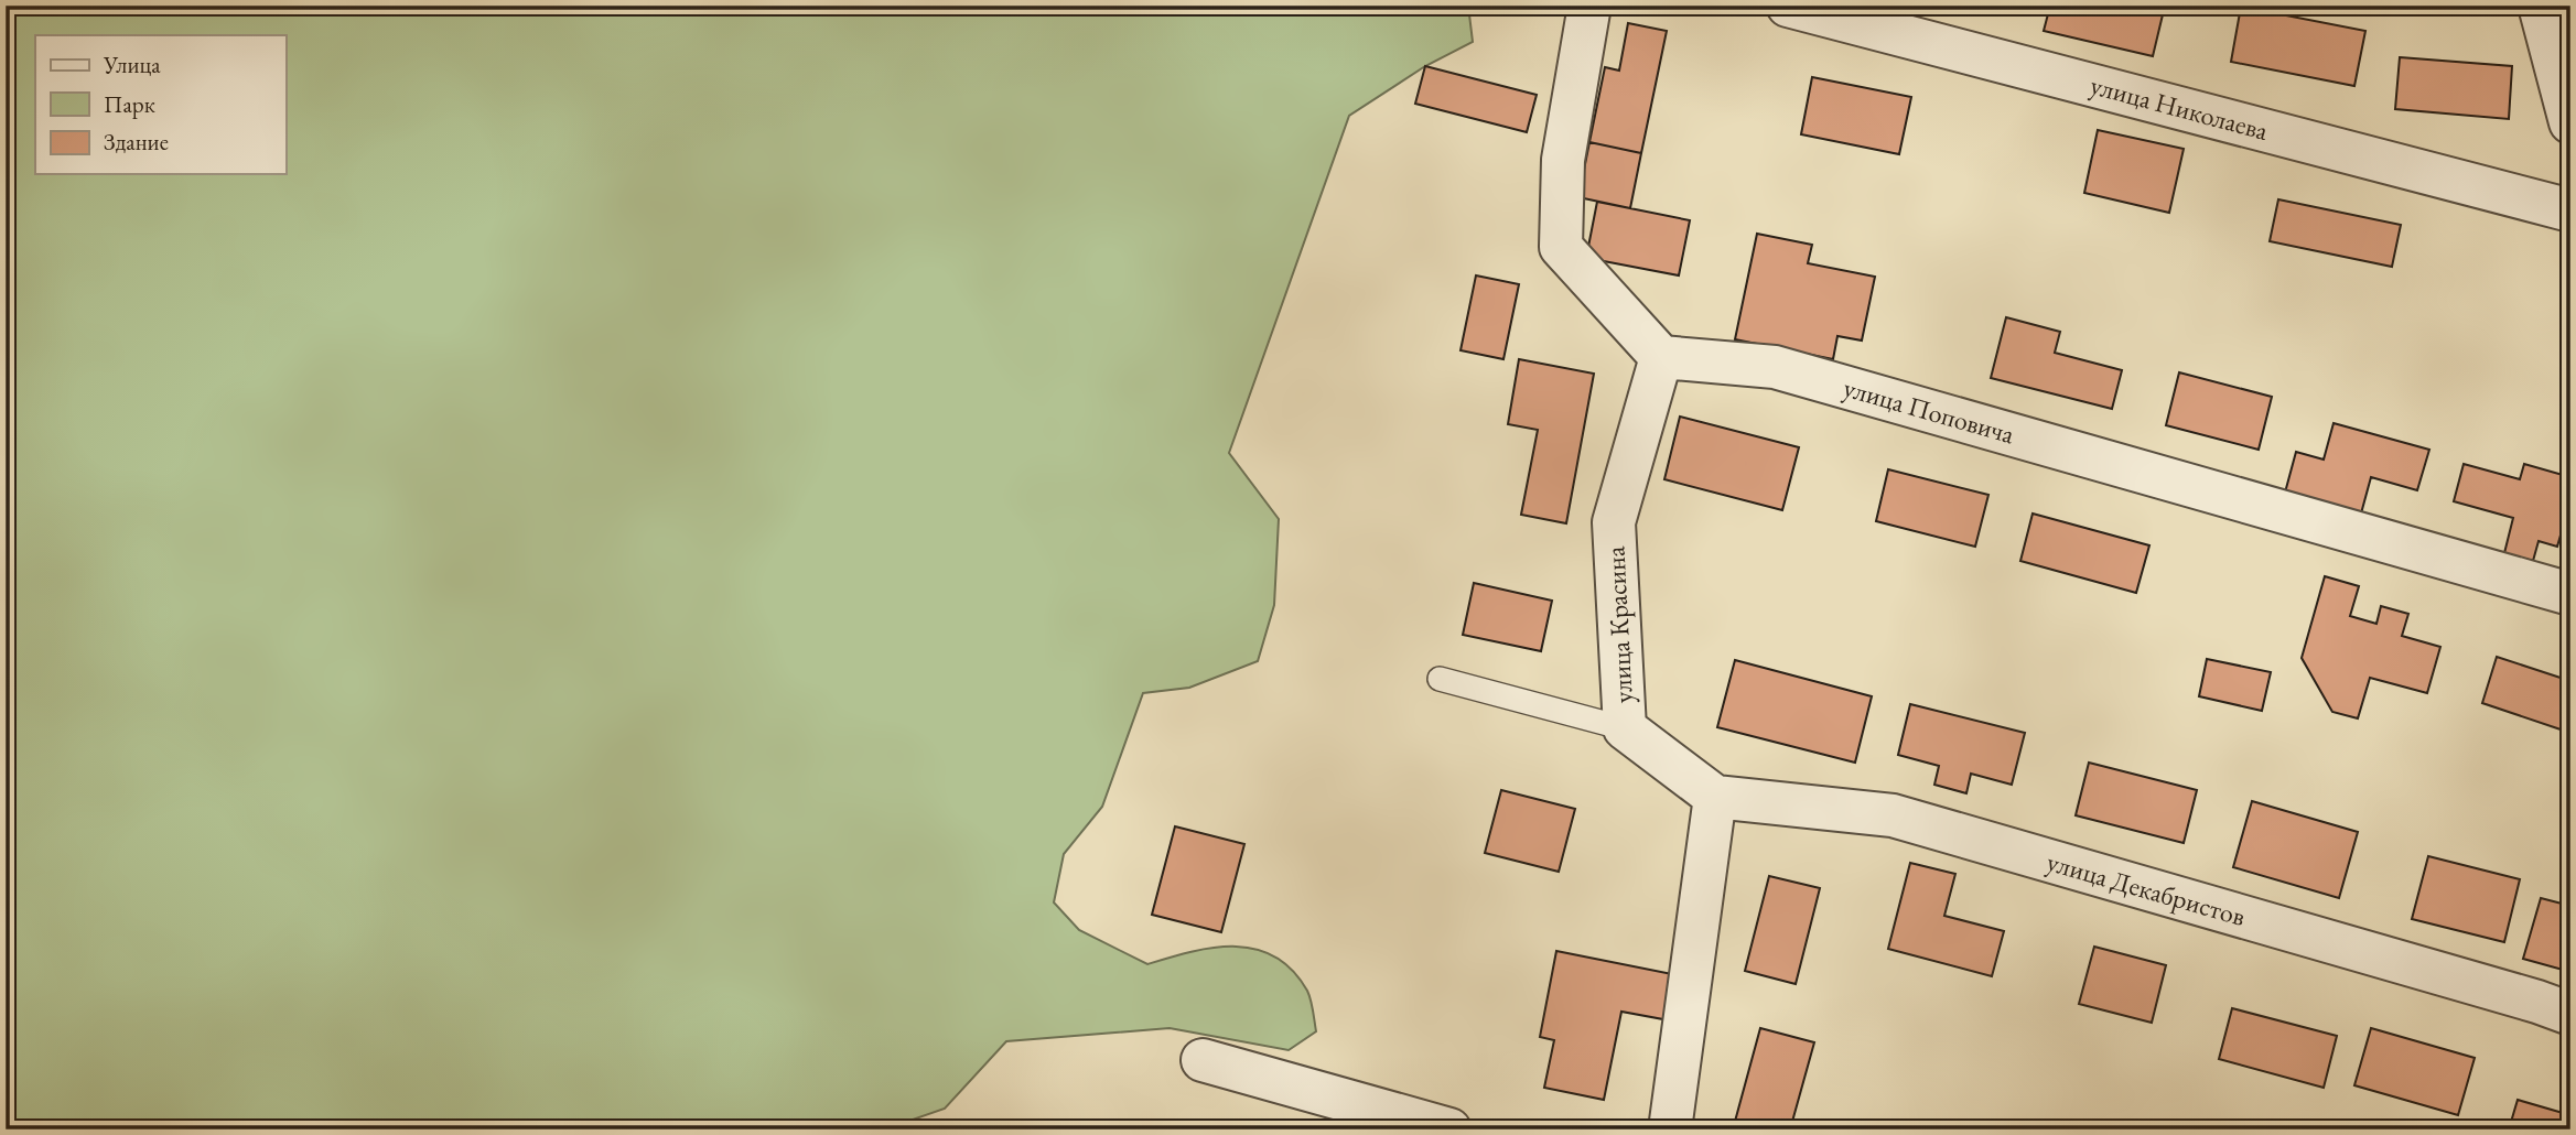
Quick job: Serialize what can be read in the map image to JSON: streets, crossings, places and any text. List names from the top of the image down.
{
  "streets": {
    "street": [
      "улица Николаева",
      "улица Поповича",
      "улица Красина",
      "улица Декабристов"
    ]
  },
  "crossings": [
    ["улица Поповича", "улица Красина"],
    ["улица Красина", "улица Декабристов"]
  ],
  "legend": ["Улица", "Парк", "Здание"]
}
